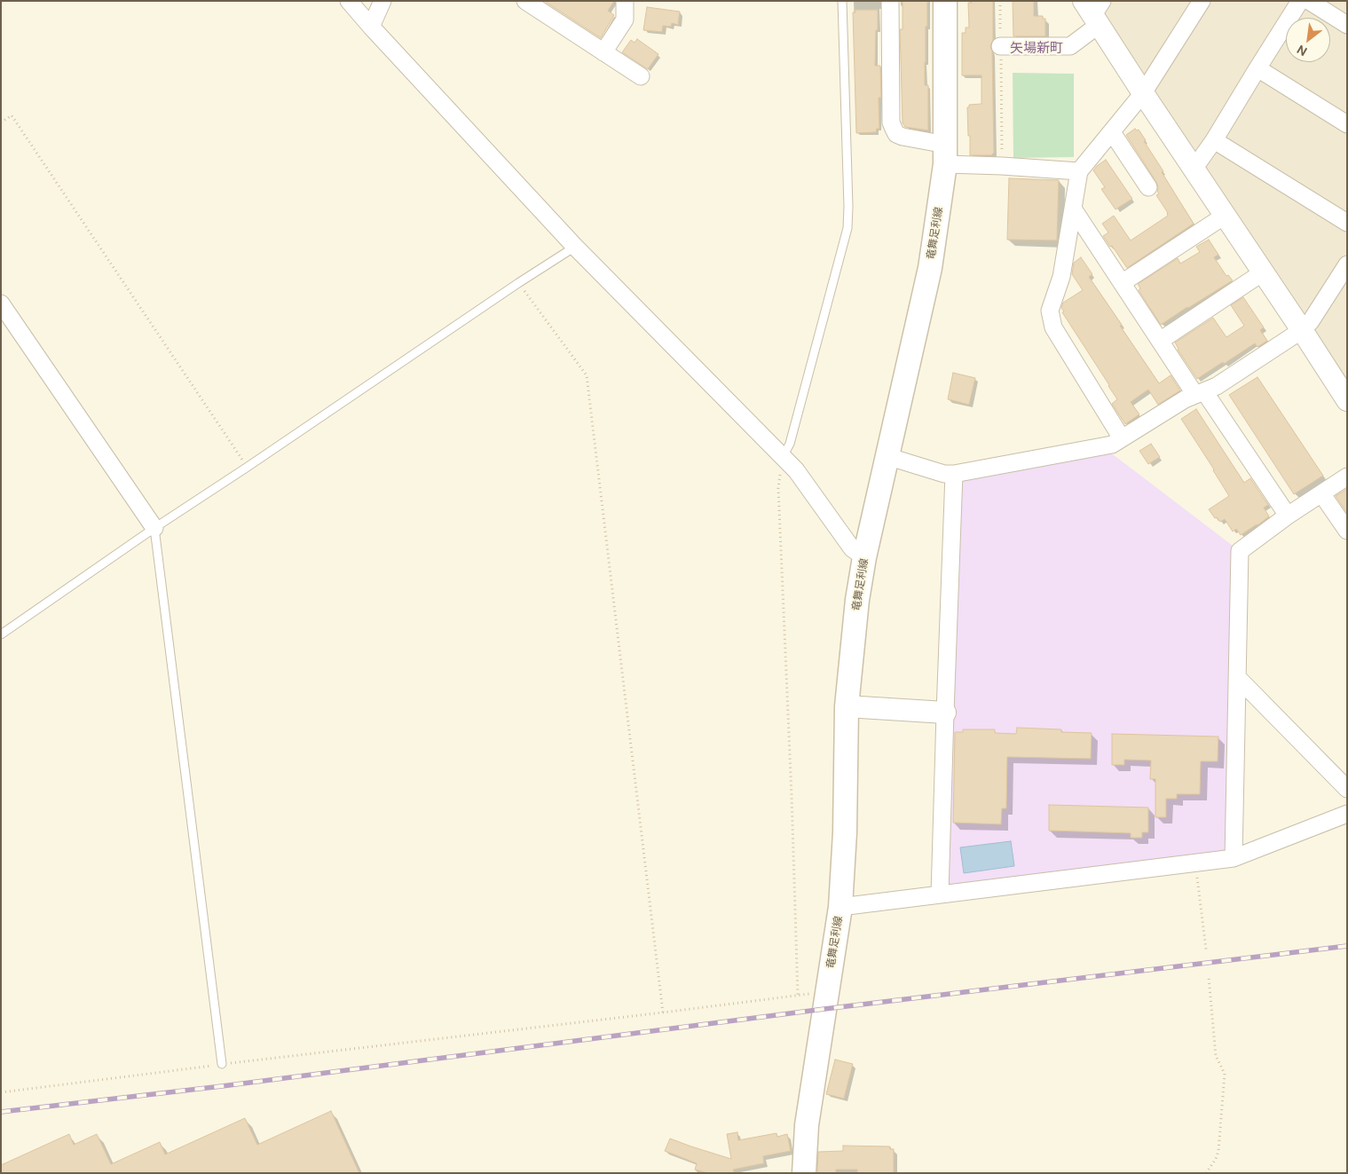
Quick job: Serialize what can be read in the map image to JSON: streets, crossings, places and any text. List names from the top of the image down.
{
  "streets": {
    "main road": ["竜舞足利線"]
  },
  "districts": ["矢場新町"],
  "north": "bottom left"
}
